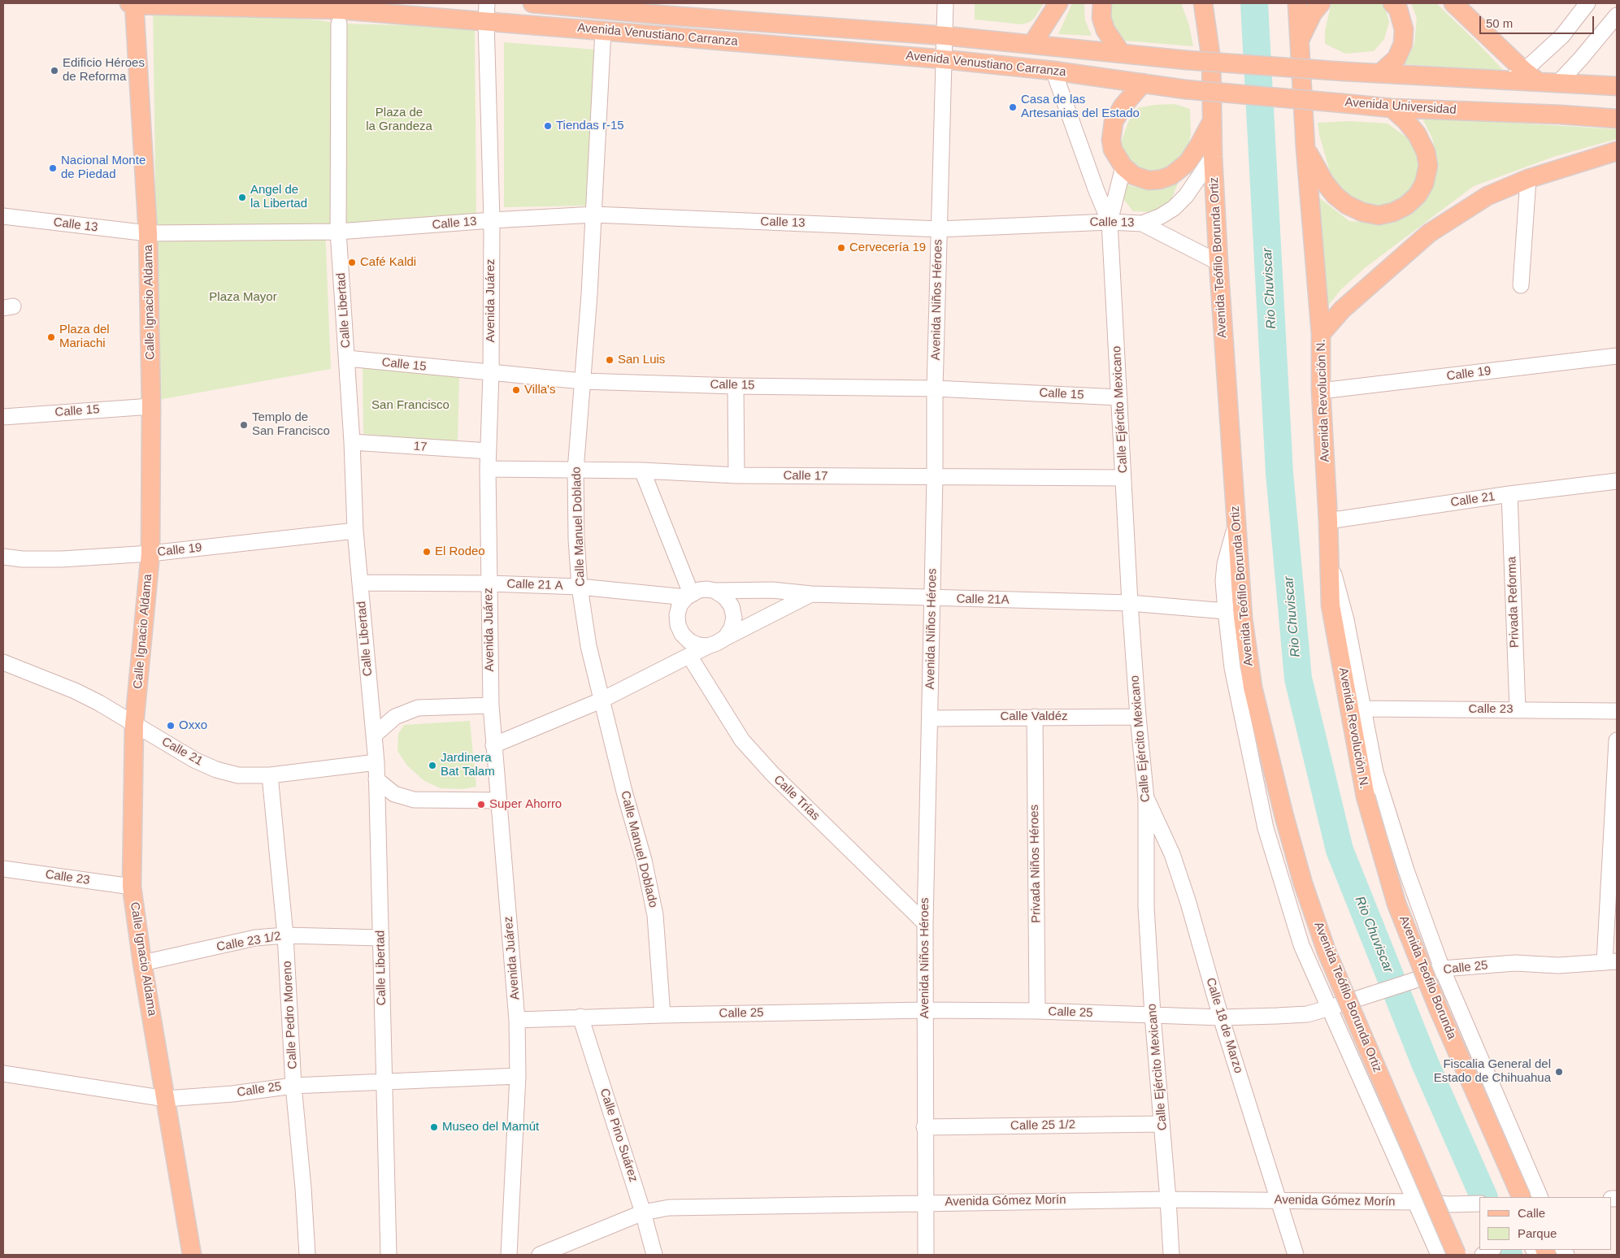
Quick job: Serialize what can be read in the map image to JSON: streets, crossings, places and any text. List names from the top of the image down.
{
  "streets": {
    "main road": [
      "Avenida Venustiano Carranza",
      "Avenida Universidad",
      "Avenida Teófilo Borunda Ortiz",
      "Calle Ignacio Aldama",
      "Avenida Revolución N.",
      "Avenida Teofilo Borunda"
    ],
    "street": [
      "Calle 13",
      "Avenida Niños Héroes",
      "Avenida Juárez",
      "Calle Libertad",
      "Calle 15",
      "Calle 19",
      "Calle Ejército Mexicano",
      "17",
      "Calle 17",
      "Calle 21",
      "Calle Manuel Doblado",
      "Calle 21 A",
      "Calle 21A",
      "Privada Reforma",
      "Calle 23",
      "Calle Valdéz",
      "Calle Trías",
      "Privada Niños Héroes",
      "Calle 23 1/2",
      "Calle 25",
      "Calle Pedro Moreno",
      "Calle 18 de Marzo",
      "Calle 25 1/2",
      "Calle Pino Suárez",
      "Avenida Gómez Morín"
    ]
  },
  "crossings": [
    ["Avenida Venustiano Carranza", "Avenida Universidad"],
    ["Avenida Venustiano Carranza", "Avenida Niños Héroes"],
    ["Avenida Venustiano Carranza", "Avenida Juárez"],
    ["Avenida Venustiano Carranza", "Calle Ignacio Aldama"],
    ["Avenida Venustiano Carranza", "Calle Manuel Doblado"],
    ["Calle 13", "Avenida Teófilo Borunda Ortiz"],
    ["Calle 13", "Avenida Niños Héroes"],
    ["Calle 13", "Avenida Juárez"],
    ["Calle 13", "Calle Ignacio Aldama"],
    ["Calle 13", "Calle Libertad"],
    ["Calle 13", "Calle Ejército Mexicano"],
    ["Calle 13", "Calle Manuel Doblado"],
    ["Avenida Niños Héroes", "Calle 15"],
    ["Avenida Niños Héroes", "Calle 17"],
    ["Avenida Niños Héroes", "Calle 21A"],
    ["Avenida Niños Héroes", "Calle Valdéz"],
    ["Avenida Niños Héroes", "Calle Trías"],
    ["Avenida Niños Héroes", "Calle 25"],
    ["Avenida Niños Héroes", "Calle 25 1/2"],
    ["Avenida Niños Héroes", "Avenida Gómez Morín"],
    ["Avenida Juárez", "Calle 15"],
    ["Avenida Juárez", "17"],
    ["Avenida Juárez", "Calle 17"],
    ["Avenida Juárez", "Calle 21 A"],
    ["Avenida Juárez", "Calle 25"],
    ["Calle Ignacio Aldama", "Calle 15"],
    ["Calle Ignacio Aldama", "Calle 19"],
    ["Calle Ignacio Aldama", "Calle 21"],
    ["Calle Ignacio Aldama", "Calle 23"],
    ["Calle Ignacio Aldama", "Calle 23 1/2"],
    ["Calle Ignacio Aldama", "Calle 25"],
    ["Calle Libertad", "Calle 15"],
    ["Calle Libertad", "Calle 19"],
    ["Calle Libertad", "17"],
    ["Calle Libertad", "Calle 21"],
    ["Calle Libertad", "Calle 21 A"],
    ["Calle Libertad", "Calle 23 1/2"],
    ["Calle Libertad", "Calle 25"],
    ["Calle 15", "Calle Ejército Mexicano"],
    ["Calle 15", "Calle Manuel Doblado"],
    ["Calle 19", "Avenida Revolución N."],
    ["Avenida Revolución N.", "Calle 21"],
    ["Avenida Revolución N.", "Avenida Teofilo Borunda"],
    ["Calle Ejército Mexicano", "Calle 17"],
    ["Calle Ejército Mexicano", "Calle 21A"],
    ["Calle Ejército Mexicano", "Calle Valdéz"],
    ["Calle Ejército Mexicano", "Calle 25"],
    ["Calle Ejército Mexicano", "Calle 18 de Marzo"],
    ["Calle Ejército Mexicano", "Calle 25 1/2"],
    ["Calle Ejército Mexicano", "Avenida Gómez Morín"],
    ["Calle 17", "Calle Manuel Doblado"],
    ["Calle 21", "Privada Reforma"],
    ["Calle 21", "Calle Pedro Moreno"],
    ["Calle Manuel Doblado", "Calle 21 A"],
    ["Calle Manuel Doblado", "Calle 25"],
    ["Calle 21 A", "Calle 21A"],
    ["Privada Reforma", "Calle 23"],
    ["Calle Valdéz", "Privada Niños Héroes"],
    ["Privada Niños Héroes", "Calle 25"],
    ["Calle 23 1/2", "Calle Pedro Moreno"],
    ["Calle 25", "Calle Pedro Moreno"],
    ["Calle 25", "Calle 18 de Marzo"],
    ["Calle 25", "Calle Pino Suárez"],
    ["Calle 18 de Marzo", "Avenida Gómez Morín"],
    ["Calle Pino Suárez", "Avenida Gómez Morín"]
  ],
  "water": ["Rio Chuviscar"],
  "parks": ["Plaza de la Grandeza", "Plaza Mayor", "San Francisco"],
  "places": [
    "Edificio Héroes de Reforma",
    "Casa de las Artesanias del Estado",
    "Tiendas r-15",
    "Nacional Monte de Piedad",
    "Angel de la Libertad",
    "Cervecería 19",
    "Café Kaldi",
    "Plaza del Mariachi",
    "San Luis",
    "Villa's",
    "Templo de San Francisco",
    "El Rodeo",
    "Oxxo",
    "Jardinera Bat Talam",
    "Super Ahorro",
    "Fiscalia General del Estado de Chihuahua",
    "Museo del Mamút"
  ],
  "legend": ["Calle", "Parque"],
  "scale_bar": "50 m"
}
